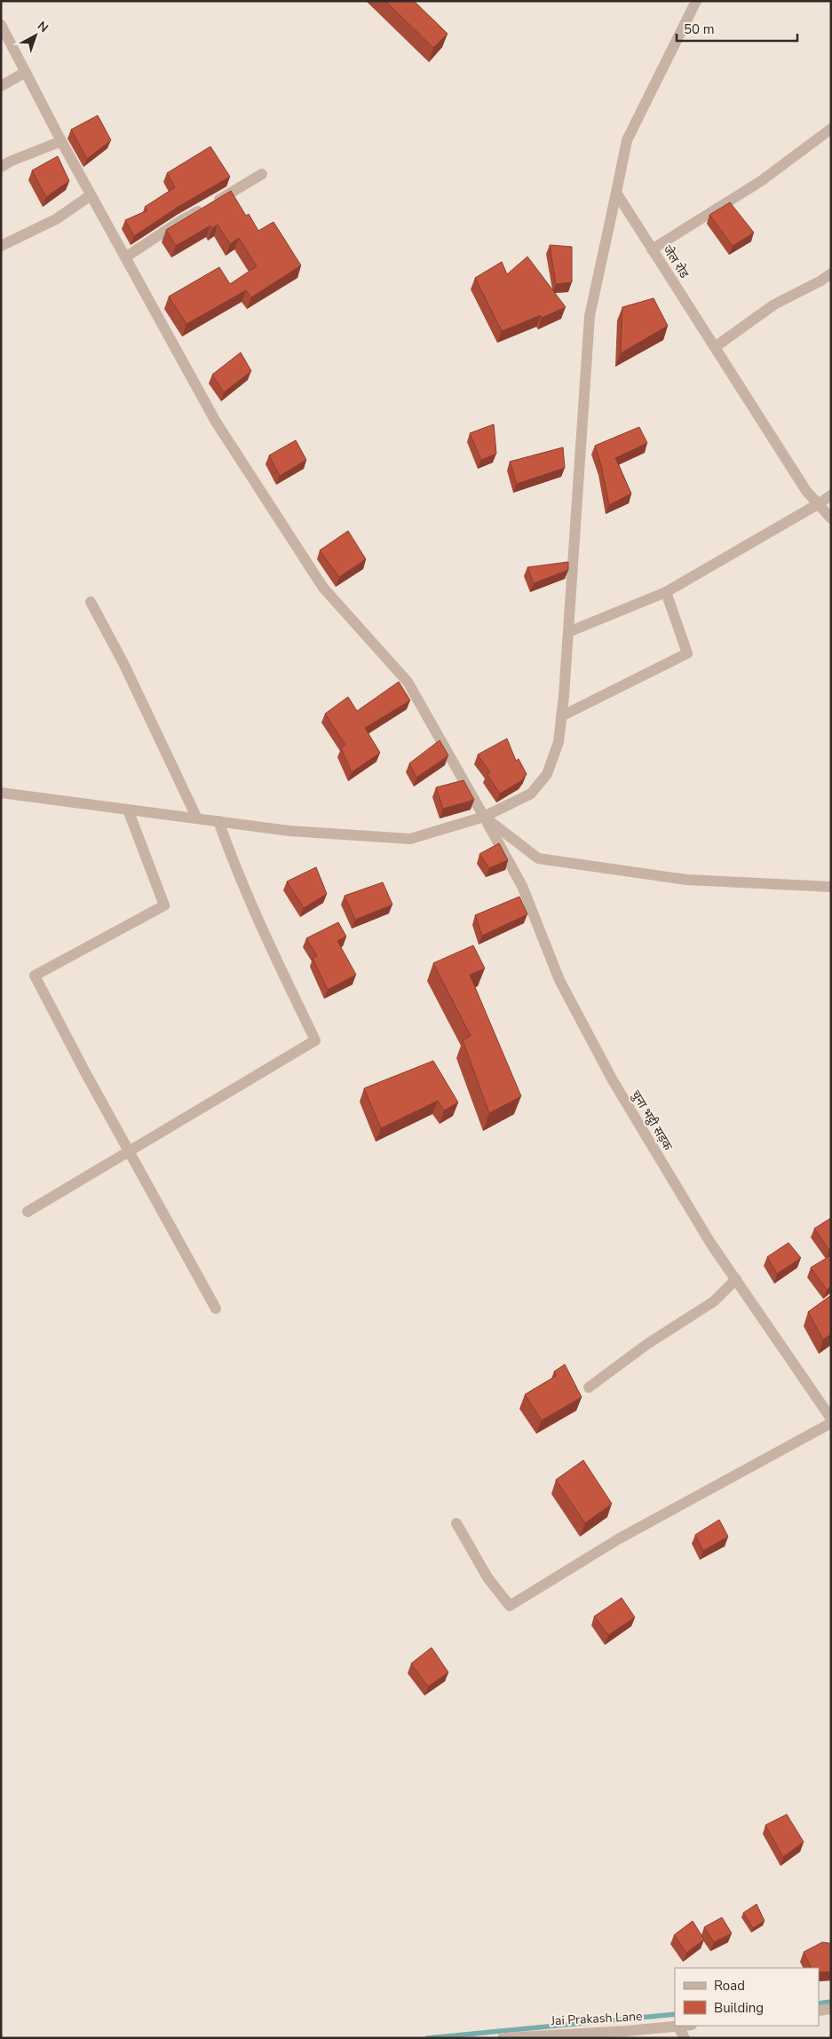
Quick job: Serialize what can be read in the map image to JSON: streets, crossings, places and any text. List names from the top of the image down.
{
  "streets": {
    "street": ["जेल रोड", "चुना भट्ठी सड़क", "Jai Prakash Lane"]
  },
  "legend": ["Road", "Building"],
  "scale_bar": "50 m",
  "north": "top right"
}
